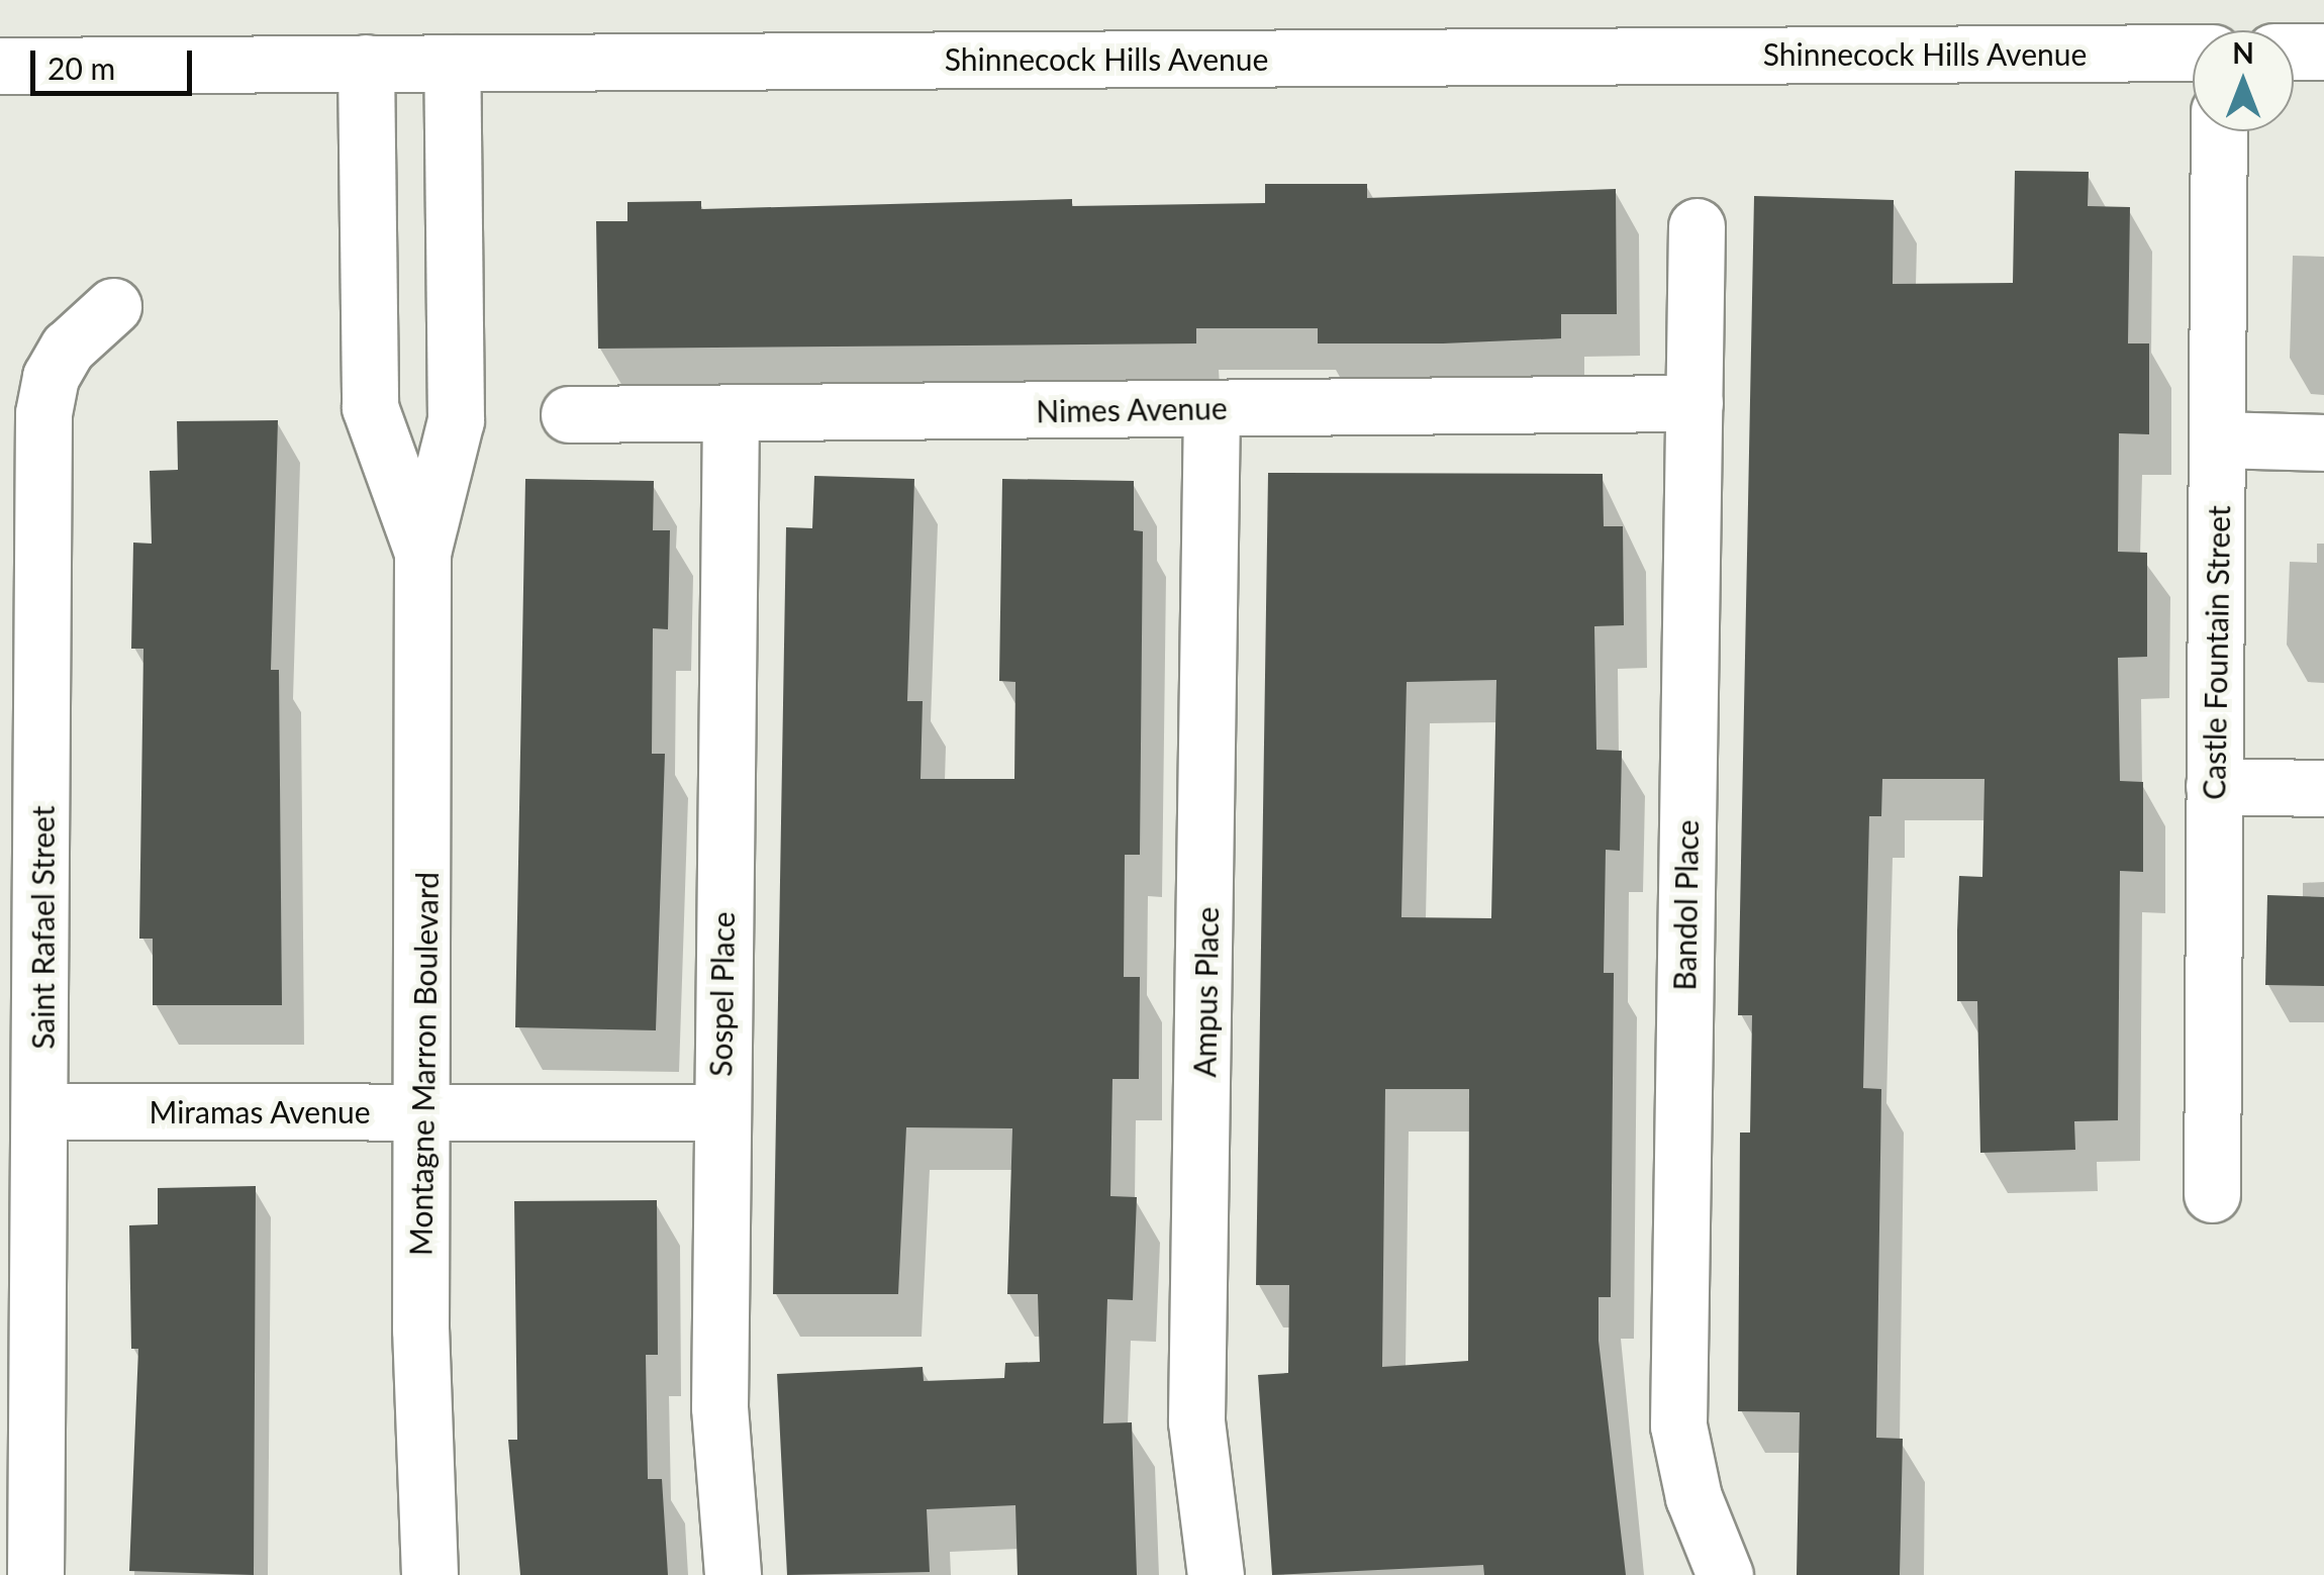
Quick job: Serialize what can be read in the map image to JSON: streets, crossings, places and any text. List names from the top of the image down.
{
  "streets": {
    "street": [
      "Shinnecock Hills Avenue",
      "Nimes Avenue",
      "Castle Fountain Street",
      "Bandol Place",
      "Saint Rafael Street",
      "Ampus Place",
      "Sospel Place",
      "Montagne Marron Boulevard",
      "Miramas Avenue"
    ]
  },
  "crossings": [
    ["Shinnecock Hills Avenue", "Montagne Marron Boulevard"],
    ["Nimes Avenue", "Bandol Place"],
    ["Nimes Avenue", "Ampus Place"],
    ["Nimes Avenue", "Sospel Place"],
    ["Saint Rafael Street", "Miramas Avenue"],
    ["Sospel Place", "Miramas Avenue"],
    ["Montagne Marron Boulevard", "Miramas Avenue"]
  ],
  "scale_bar": "20 m",
  "north": "top"
}
